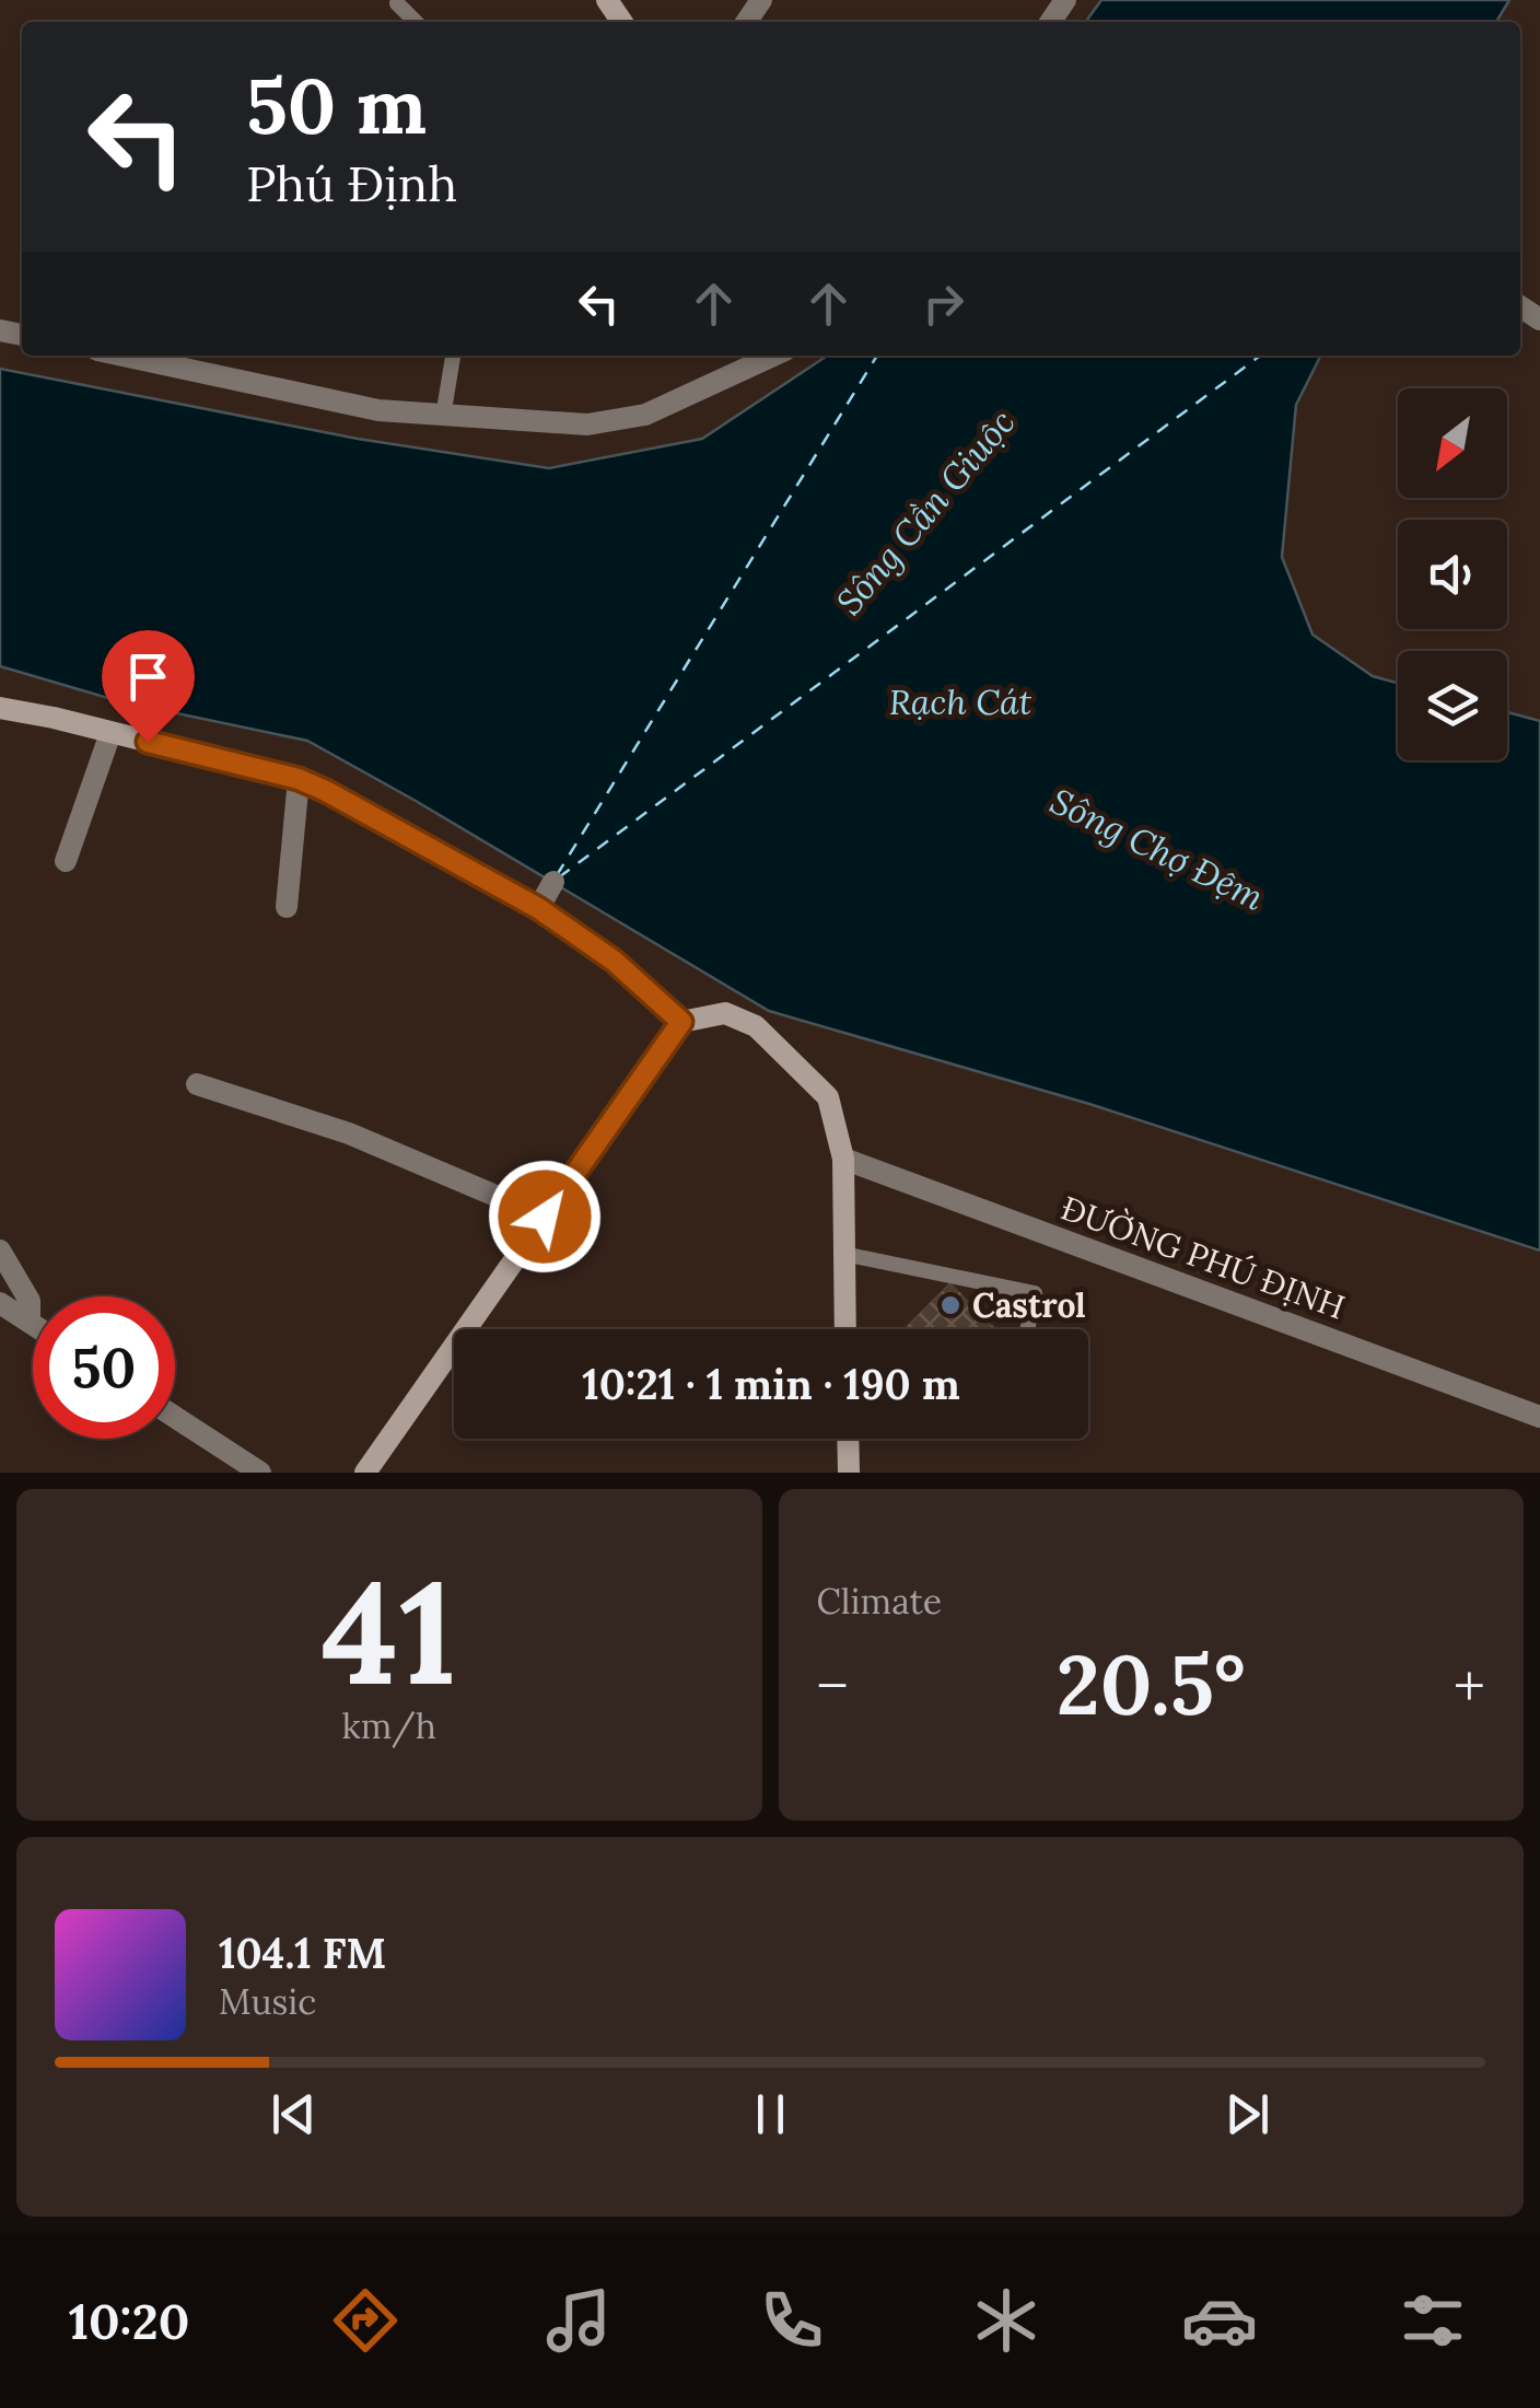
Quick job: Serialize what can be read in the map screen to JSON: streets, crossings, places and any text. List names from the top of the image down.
{
  "streets": {
    "street": ["ĐƯỜNG PHÚ ĐỊNH"]
  },
  "water": ["Sông Cần Giuộc", "Rạch Cát", "Sông Chợ Đệm"],
  "places": ["Castrol"],
  "north": "bottom left",
  "page": {
    "turn": ["50 m", "Phú Định"],
    "limit": "50",
    "trip": "10:21 · 1 min · 190 m",
    "tile": [
      ["41", "km/h"],
      "Climate"
    ],
    "heat": ["−", "20.5°", "+"],
    "song": ["104.1 FM", "Music"],
    "tabs": "10:20"
  }
}
